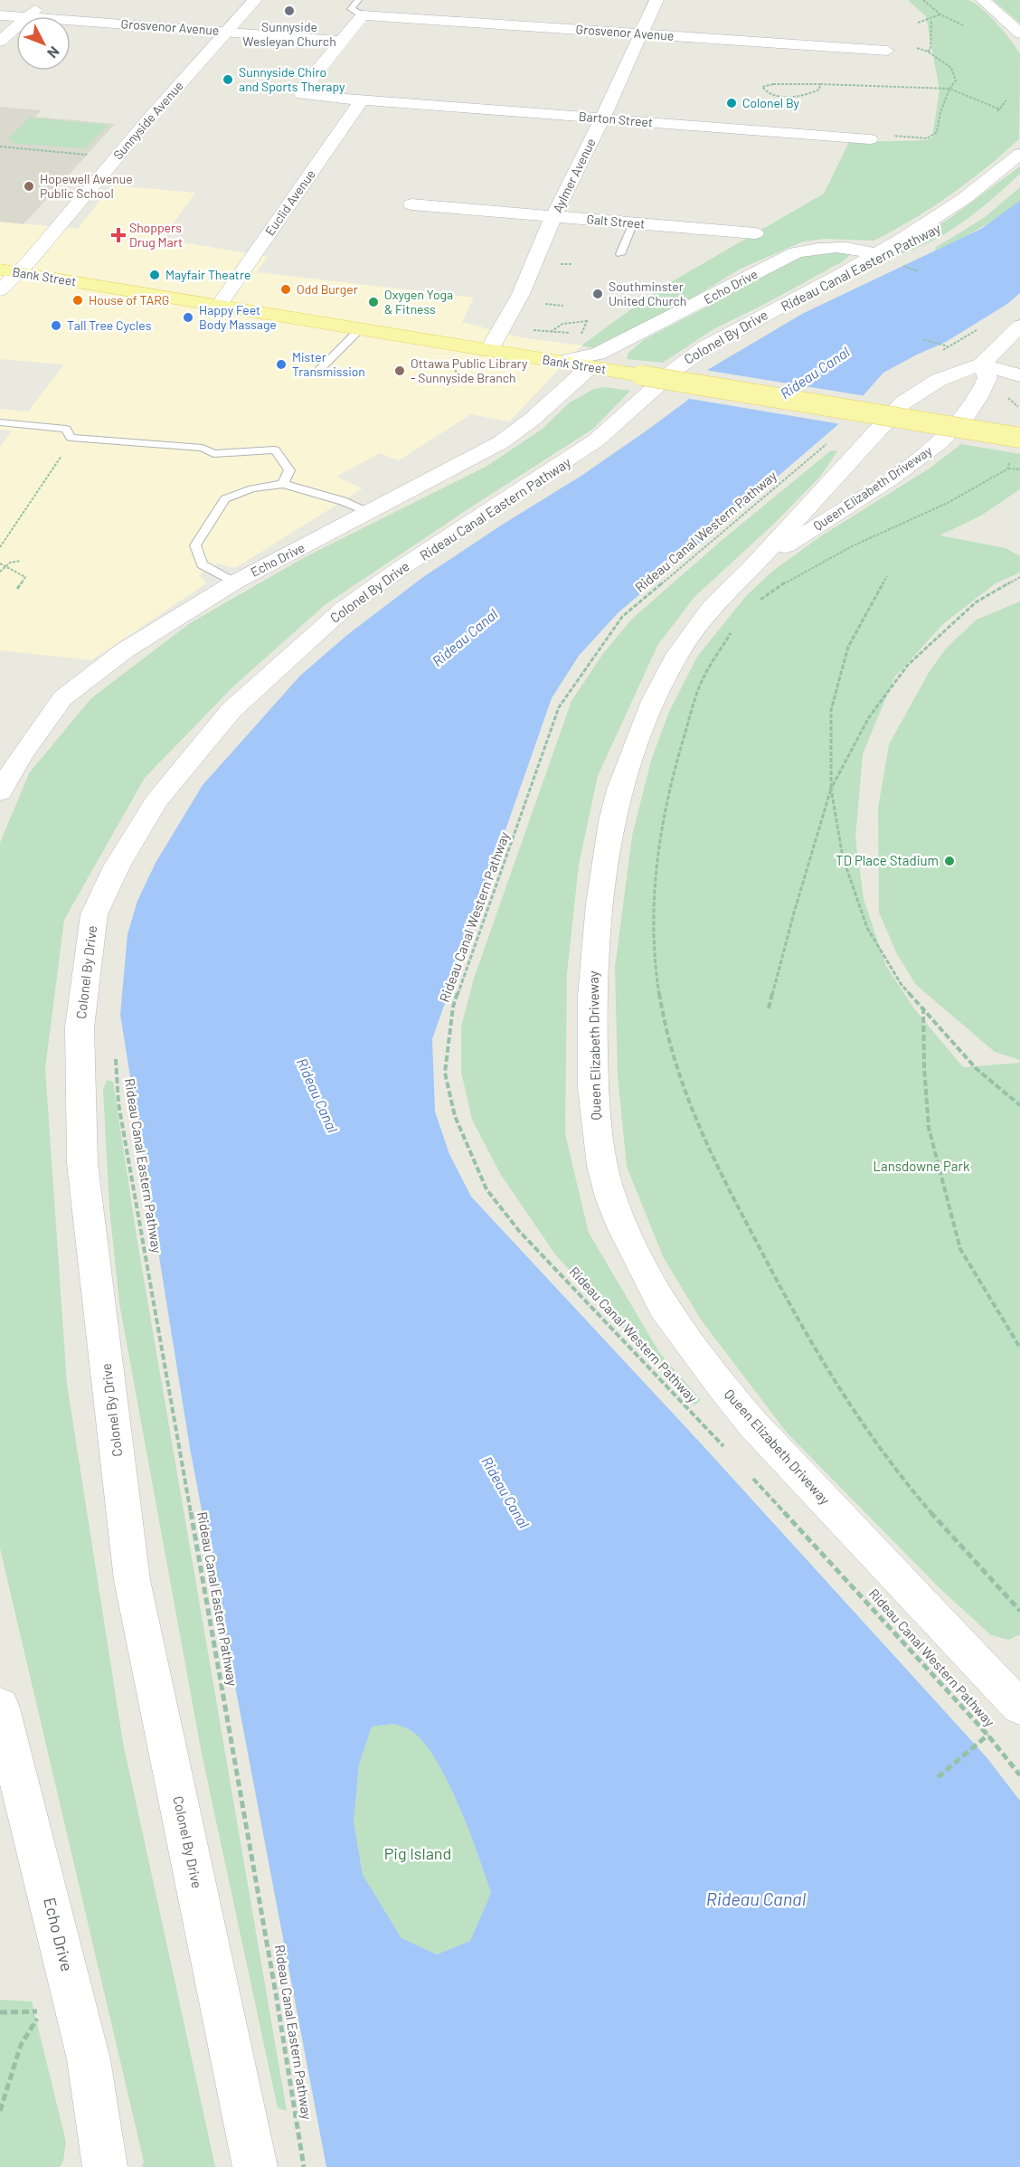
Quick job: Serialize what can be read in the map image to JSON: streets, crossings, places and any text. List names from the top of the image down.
{
  "streets": {
    "main road": ["Bank Street"],
    "street": [
      "Grosvenor Avenue",
      "Barton Street",
      "Sunnyside Avenue",
      "Aylmer Avenue",
      "Euclid Avenue",
      "Galt Street",
      "Echo Drive",
      "Colonel By Drive",
      "Queen Elizabeth Driveway"
    ],
    "path": ["Rideau Canal Eastern Pathway", "Rideau Canal Western Pathway"]
  },
  "crossings": [
    ["Grosvenor Avenue", "Barton Street"],
    ["Grosvenor Avenue", "Sunnyside Avenue"],
    ["Grosvenor Avenue", "Aylmer Avenue"],
    ["Barton Street", "Aylmer Avenue"],
    ["Barton Street", "Euclid Avenue"],
    ["Sunnyside Avenue", "Bank Street"],
    ["Aylmer Avenue", "Galt Street"],
    ["Aylmer Avenue", "Bank Street"],
    ["Euclid Avenue", "Bank Street"],
    ["Rideau Canal Eastern Pathway", "Echo Drive"],
    ["Rideau Canal Eastern Pathway", "Colonel By Drive"],
    ["Bank Street", "Echo Drive"],
    ["Echo Drive", "Colonel By Drive"]
  ],
  "water": ["Rideau Canal"],
  "parks": ["Lansdowne Park", "Pig Island"],
  "places": {
    "other": [
      "Sunnyside Wesleyan Church",
      "Sunnyside Chiro and Sports Therapy",
      "Colonel By",
      "Hopewell Avenue Public School",
      "Mayfair Theatre",
      "Odd Burger",
      "Southminster United Church",
      "House of TARG",
      "Oxygen Yoga & Fitness",
      "Happy Feet Body Massage",
      "Tall Tree Cycles",
      "Mister Transmission",
      "Ottawa Public Library - Sunnyside Branch",
      "TD Place Stadium"
    ],
    "health": ["Shoppers Drug Mart"]
  },
  "north": "bottom right"
}
